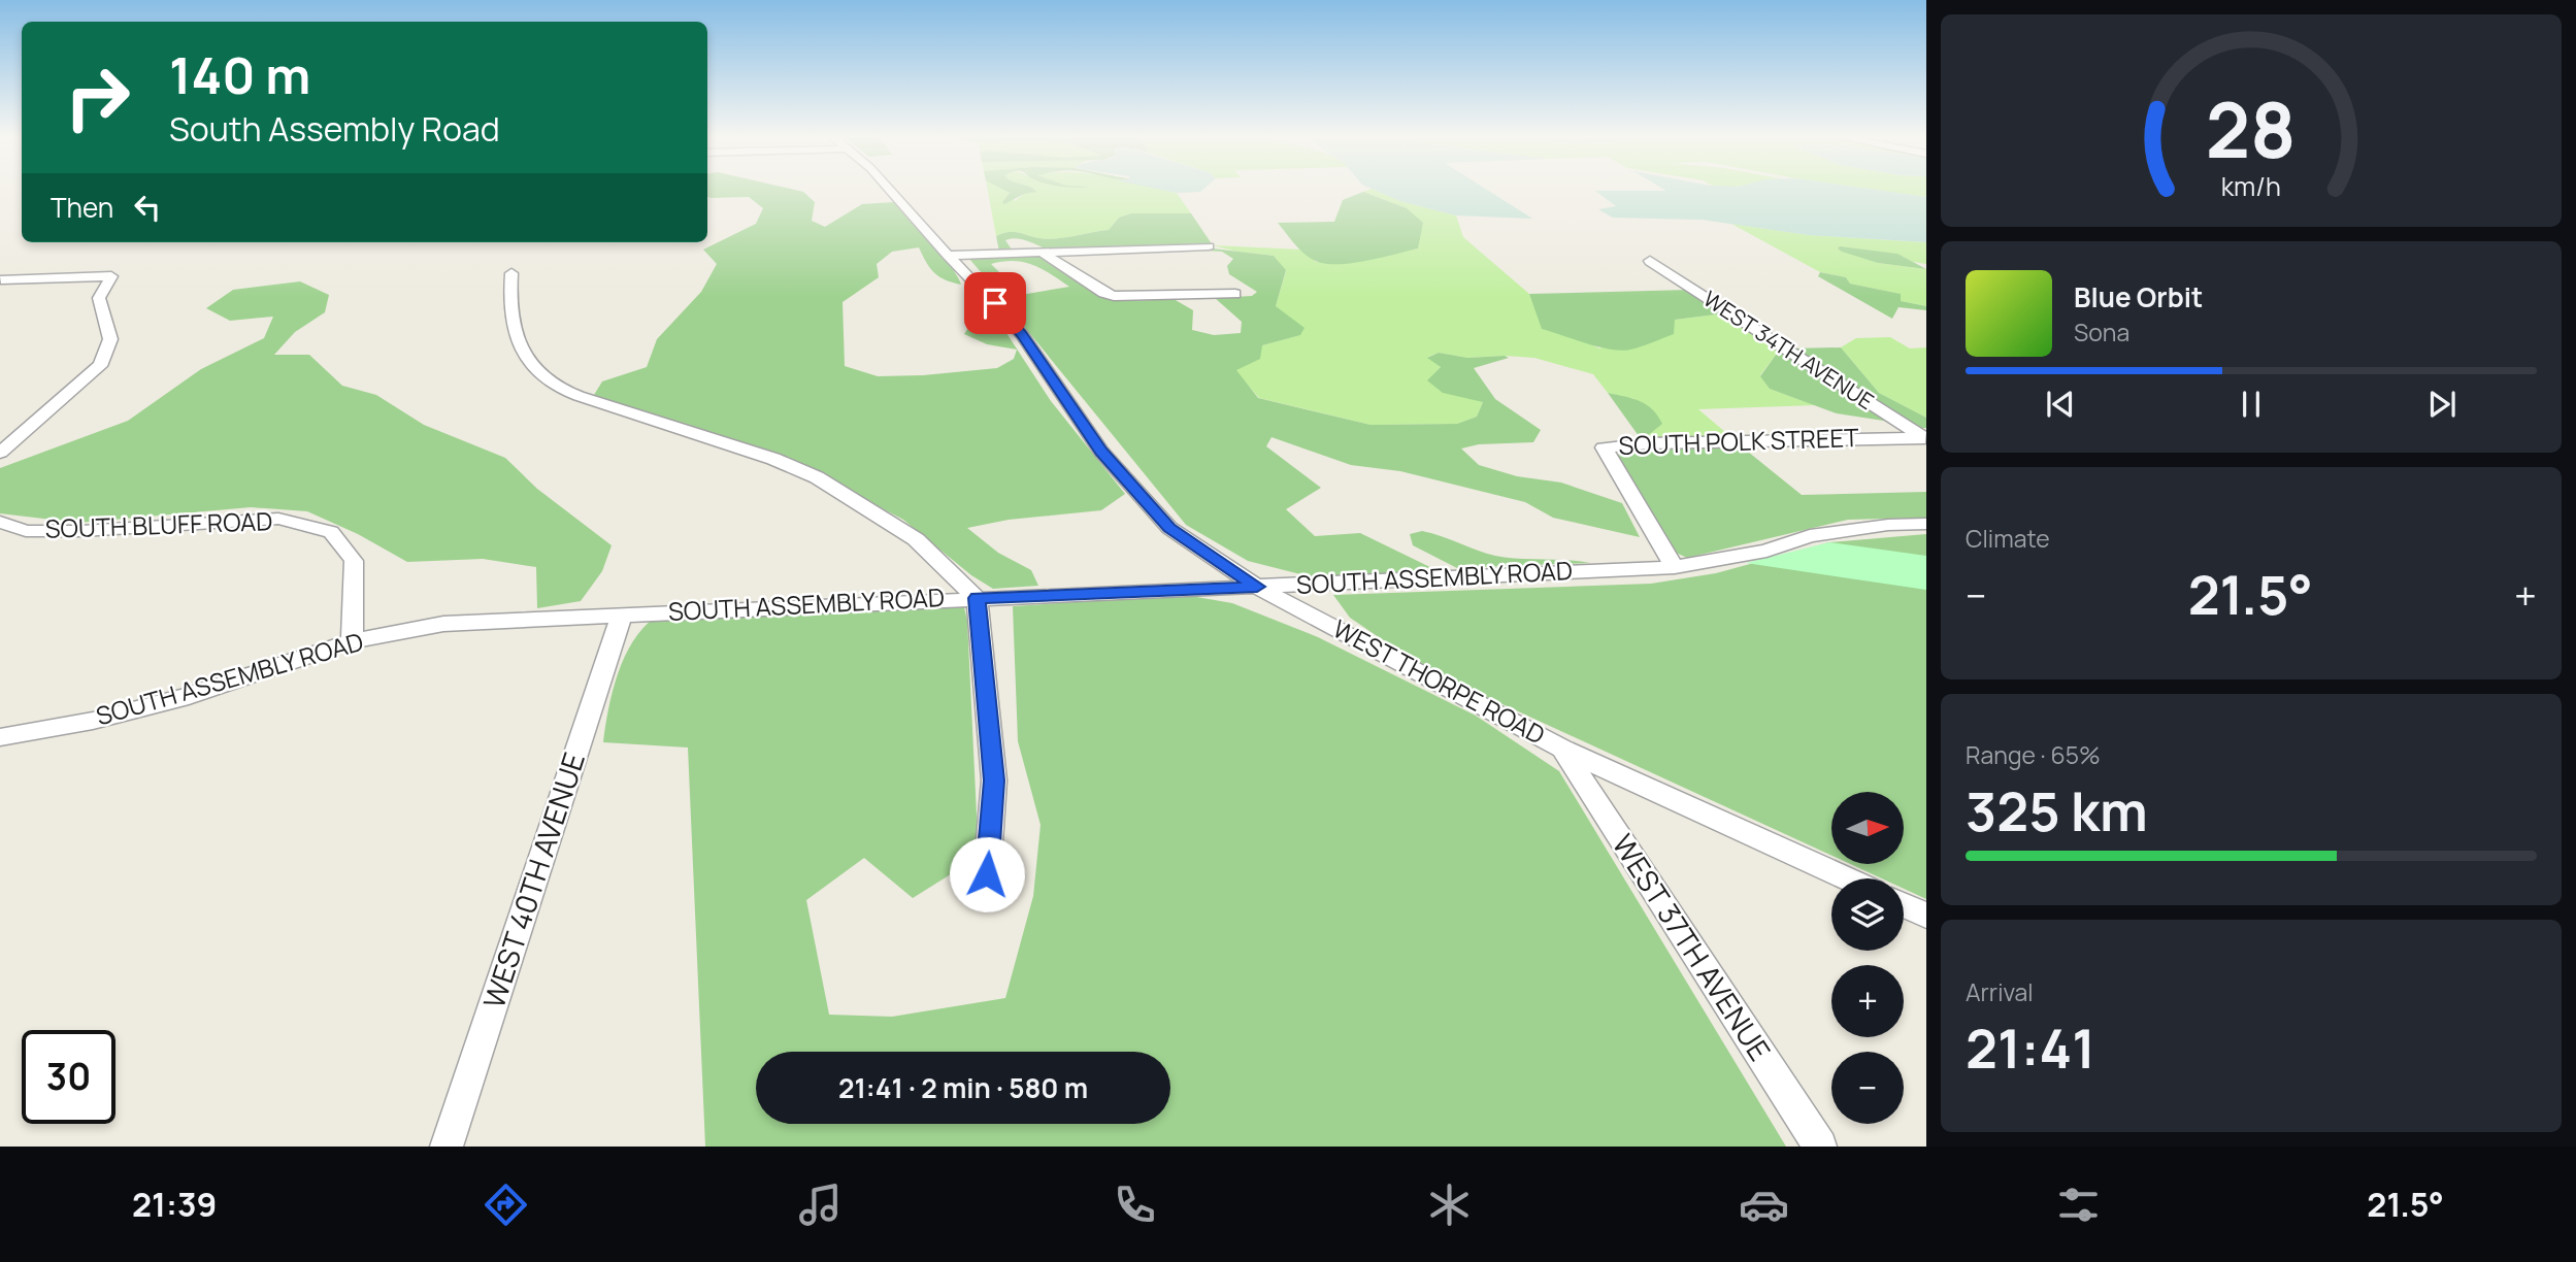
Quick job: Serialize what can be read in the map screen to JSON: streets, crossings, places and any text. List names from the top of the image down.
{
  "streets": {
    "street": [
      "WEST 34TH AVENUE",
      "SOUTH POLK STREET",
      "SOUTH BLUFF ROAD",
      "SOUTH ASSEMBLY ROAD",
      "WEST THORPE ROAD",
      "WEST 40TH AVENUE",
      "WEST 37TH AVENUE"
    ]
  },
  "crossings": [
    ["WEST 34TH AVENUE", "SOUTH POLK STREET"],
    ["SOUTH POLK STREET", "SOUTH ASSEMBLY ROAD"],
    ["SOUTH BLUFF ROAD", "SOUTH ASSEMBLY ROAD"],
    ["SOUTH ASSEMBLY ROAD", "WEST THORPE ROAD"],
    ["SOUTH ASSEMBLY ROAD", "WEST 40TH AVENUE"],
    ["WEST THORPE ROAD", "WEST 37TH AVENUE"]
  ],
  "north": "right",
  "page": {
    "turn": ["140 m", "South Assembly Road"],
    "then": "Then",
    "song": ["Blue Orbit", "Sona"],
    "tile": [
      "Climate",
      ["Range · 65%", "325 km"],
      ["Arrival", "21:41"]
    ],
    "heat": ["−", "21.5°", "+"],
    "map_buttons": ["+", "−"],
    "limit": "30",
    "trip": "21:41 · 2 min · 580 m",
    "tabs": ["21:39", "21.5°"],
    "gauge": ["28", "km/h"]
  }
}
